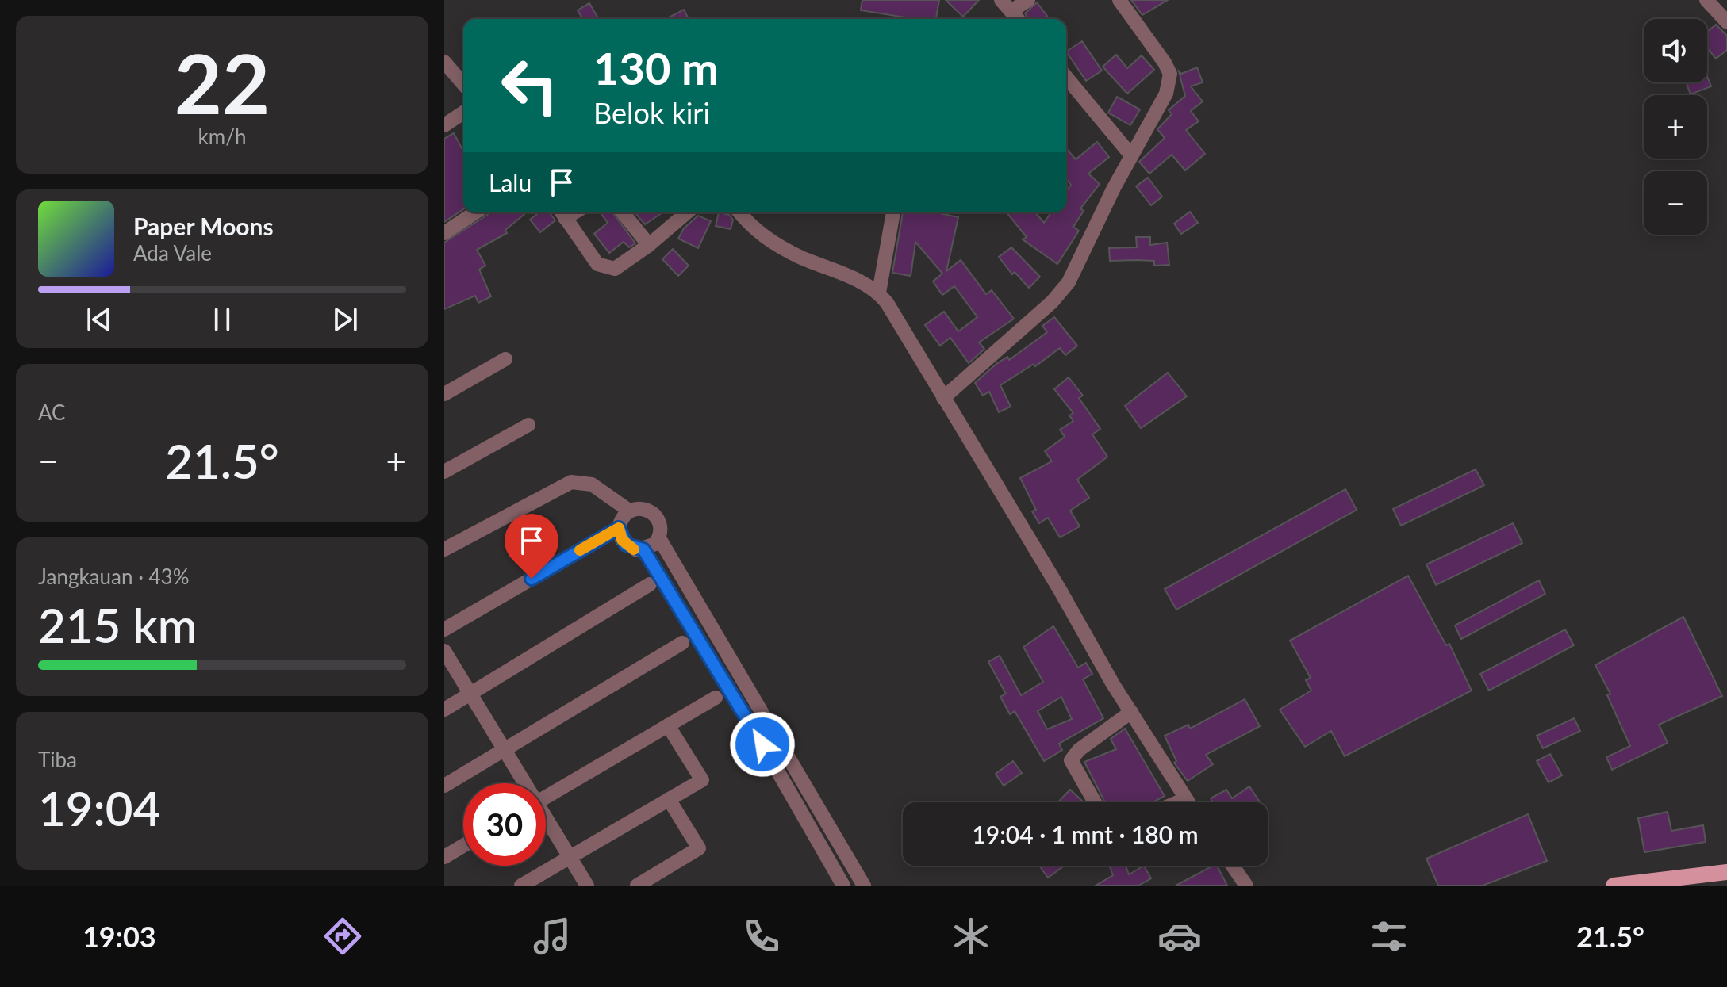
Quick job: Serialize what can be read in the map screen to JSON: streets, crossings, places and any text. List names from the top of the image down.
{
  "page": {
    "tile": [
      ["22", "km/h"],
      "AC",
      ["Jangkauan · 43%", "215 km"],
      ["Tiba", "19:04"]
    ],
    "map_buttons": ["+", "−"],
    "turn": ["130 m", "Belok kiri"],
    "then": "Lalu",
    "song": ["Paper Moons", "Ada Vale"],
    "heat": ["−", "21.5°", "+"],
    "limit": "30",
    "trip": "19:04 · 1 mnt · 180 m",
    "tabs": ["19:03", "21.5°"]
  }
}
